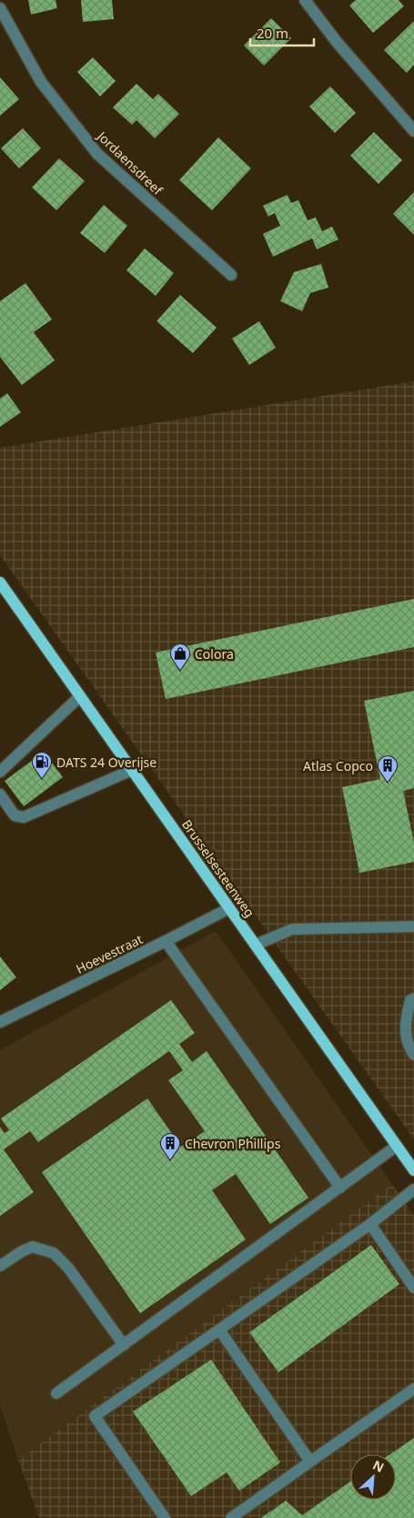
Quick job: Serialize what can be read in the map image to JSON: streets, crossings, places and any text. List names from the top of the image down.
{
  "streets": {
    "main road": ["Brusselsesteenweg"],
    "street": ["Jordaensdreef", "Hoevestraat"]
  },
  "crossings": [
    ["Brusselsesteenweg", "Hoevestraat"]
  ],
  "places": {
    "shop": ["Colora"],
    "fuel station": ["DATS 24 Overijse"],
    "building": ["Atlas Copco", "Chevron Phillips"]
  },
  "scale_bar": "20 m",
  "north": "top right"
}
